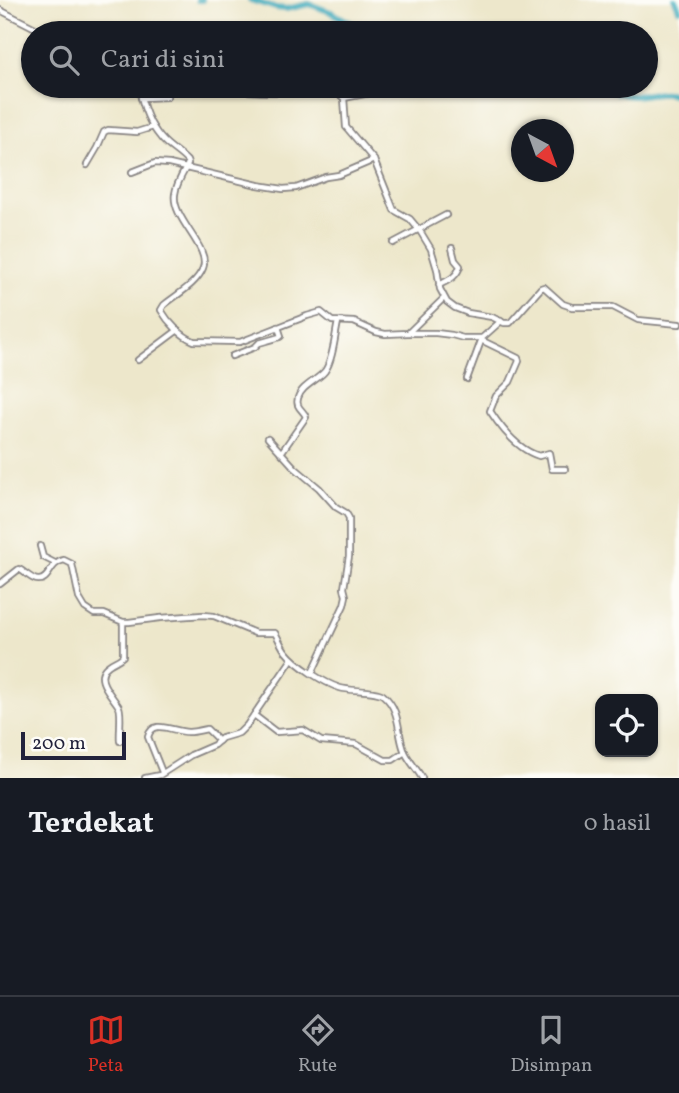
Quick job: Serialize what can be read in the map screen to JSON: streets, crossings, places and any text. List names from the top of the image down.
{
  "scale_bar": "200 m",
  "north": "bottom right",
  "page": {
    "search": "Cari di sini",
    "scale": "200 m",
    "heading": ["Terdekat", "0 hasil"],
    "nav": ["Peta", "Rute", "Disimpan"]
  }
}
